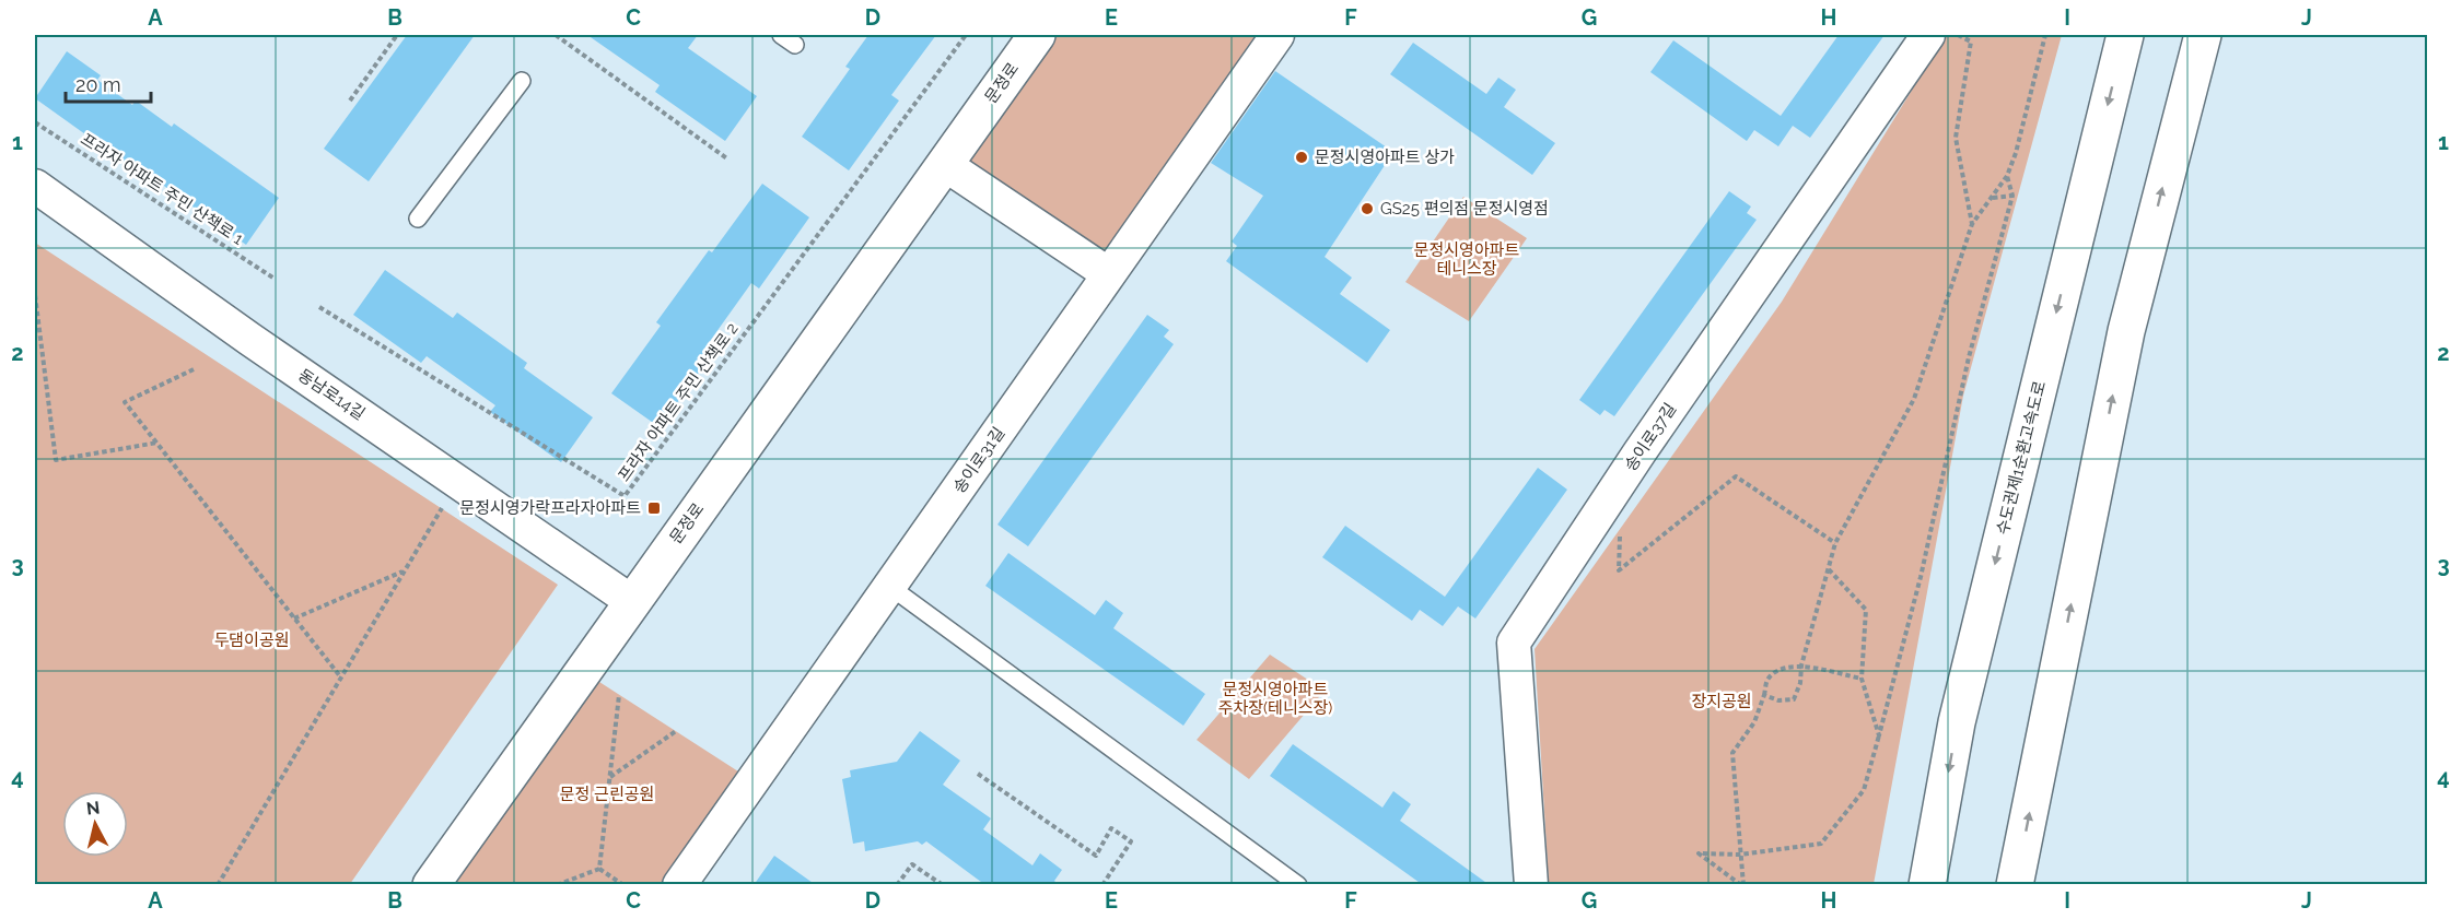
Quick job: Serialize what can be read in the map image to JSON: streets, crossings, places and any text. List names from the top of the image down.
{
  "streets": {
    "main road": ["문정로", "수도권제1순환고속도로"],
    "street": ["동남로14길", "송이로37길", "송이로31길"],
    "path": ["프라자 아파트 주민 산책로 1", "프라자 아파트 주민 산책로 2"]
  },
  "crossings": [
    ["문정로", "동남로14길"]
  ],
  "parks": [
    "문정시영아파트 테니스장",
    "두댐이공원",
    "문정시영아파트 주차장(테니스장)",
    "장지공원",
    "문정 근린공원"
  ],
  "places": {
    "other": ["문정시영아파트 상가", "GS25 편의점 문정시영점"],
    "transit": ["문정시영가락프라자아파트"]
  },
  "scale_bar": "20 m",
  "north": "top",
  "grid": {
    "columns": [
      "A",
      "B",
      "C",
      "D",
      "E",
      "F",
      "G",
      "H",
      "I",
      "J"
    ],
    "rows": [
      "1",
      "2",
      "3",
      "4"
    ]
  }
}
